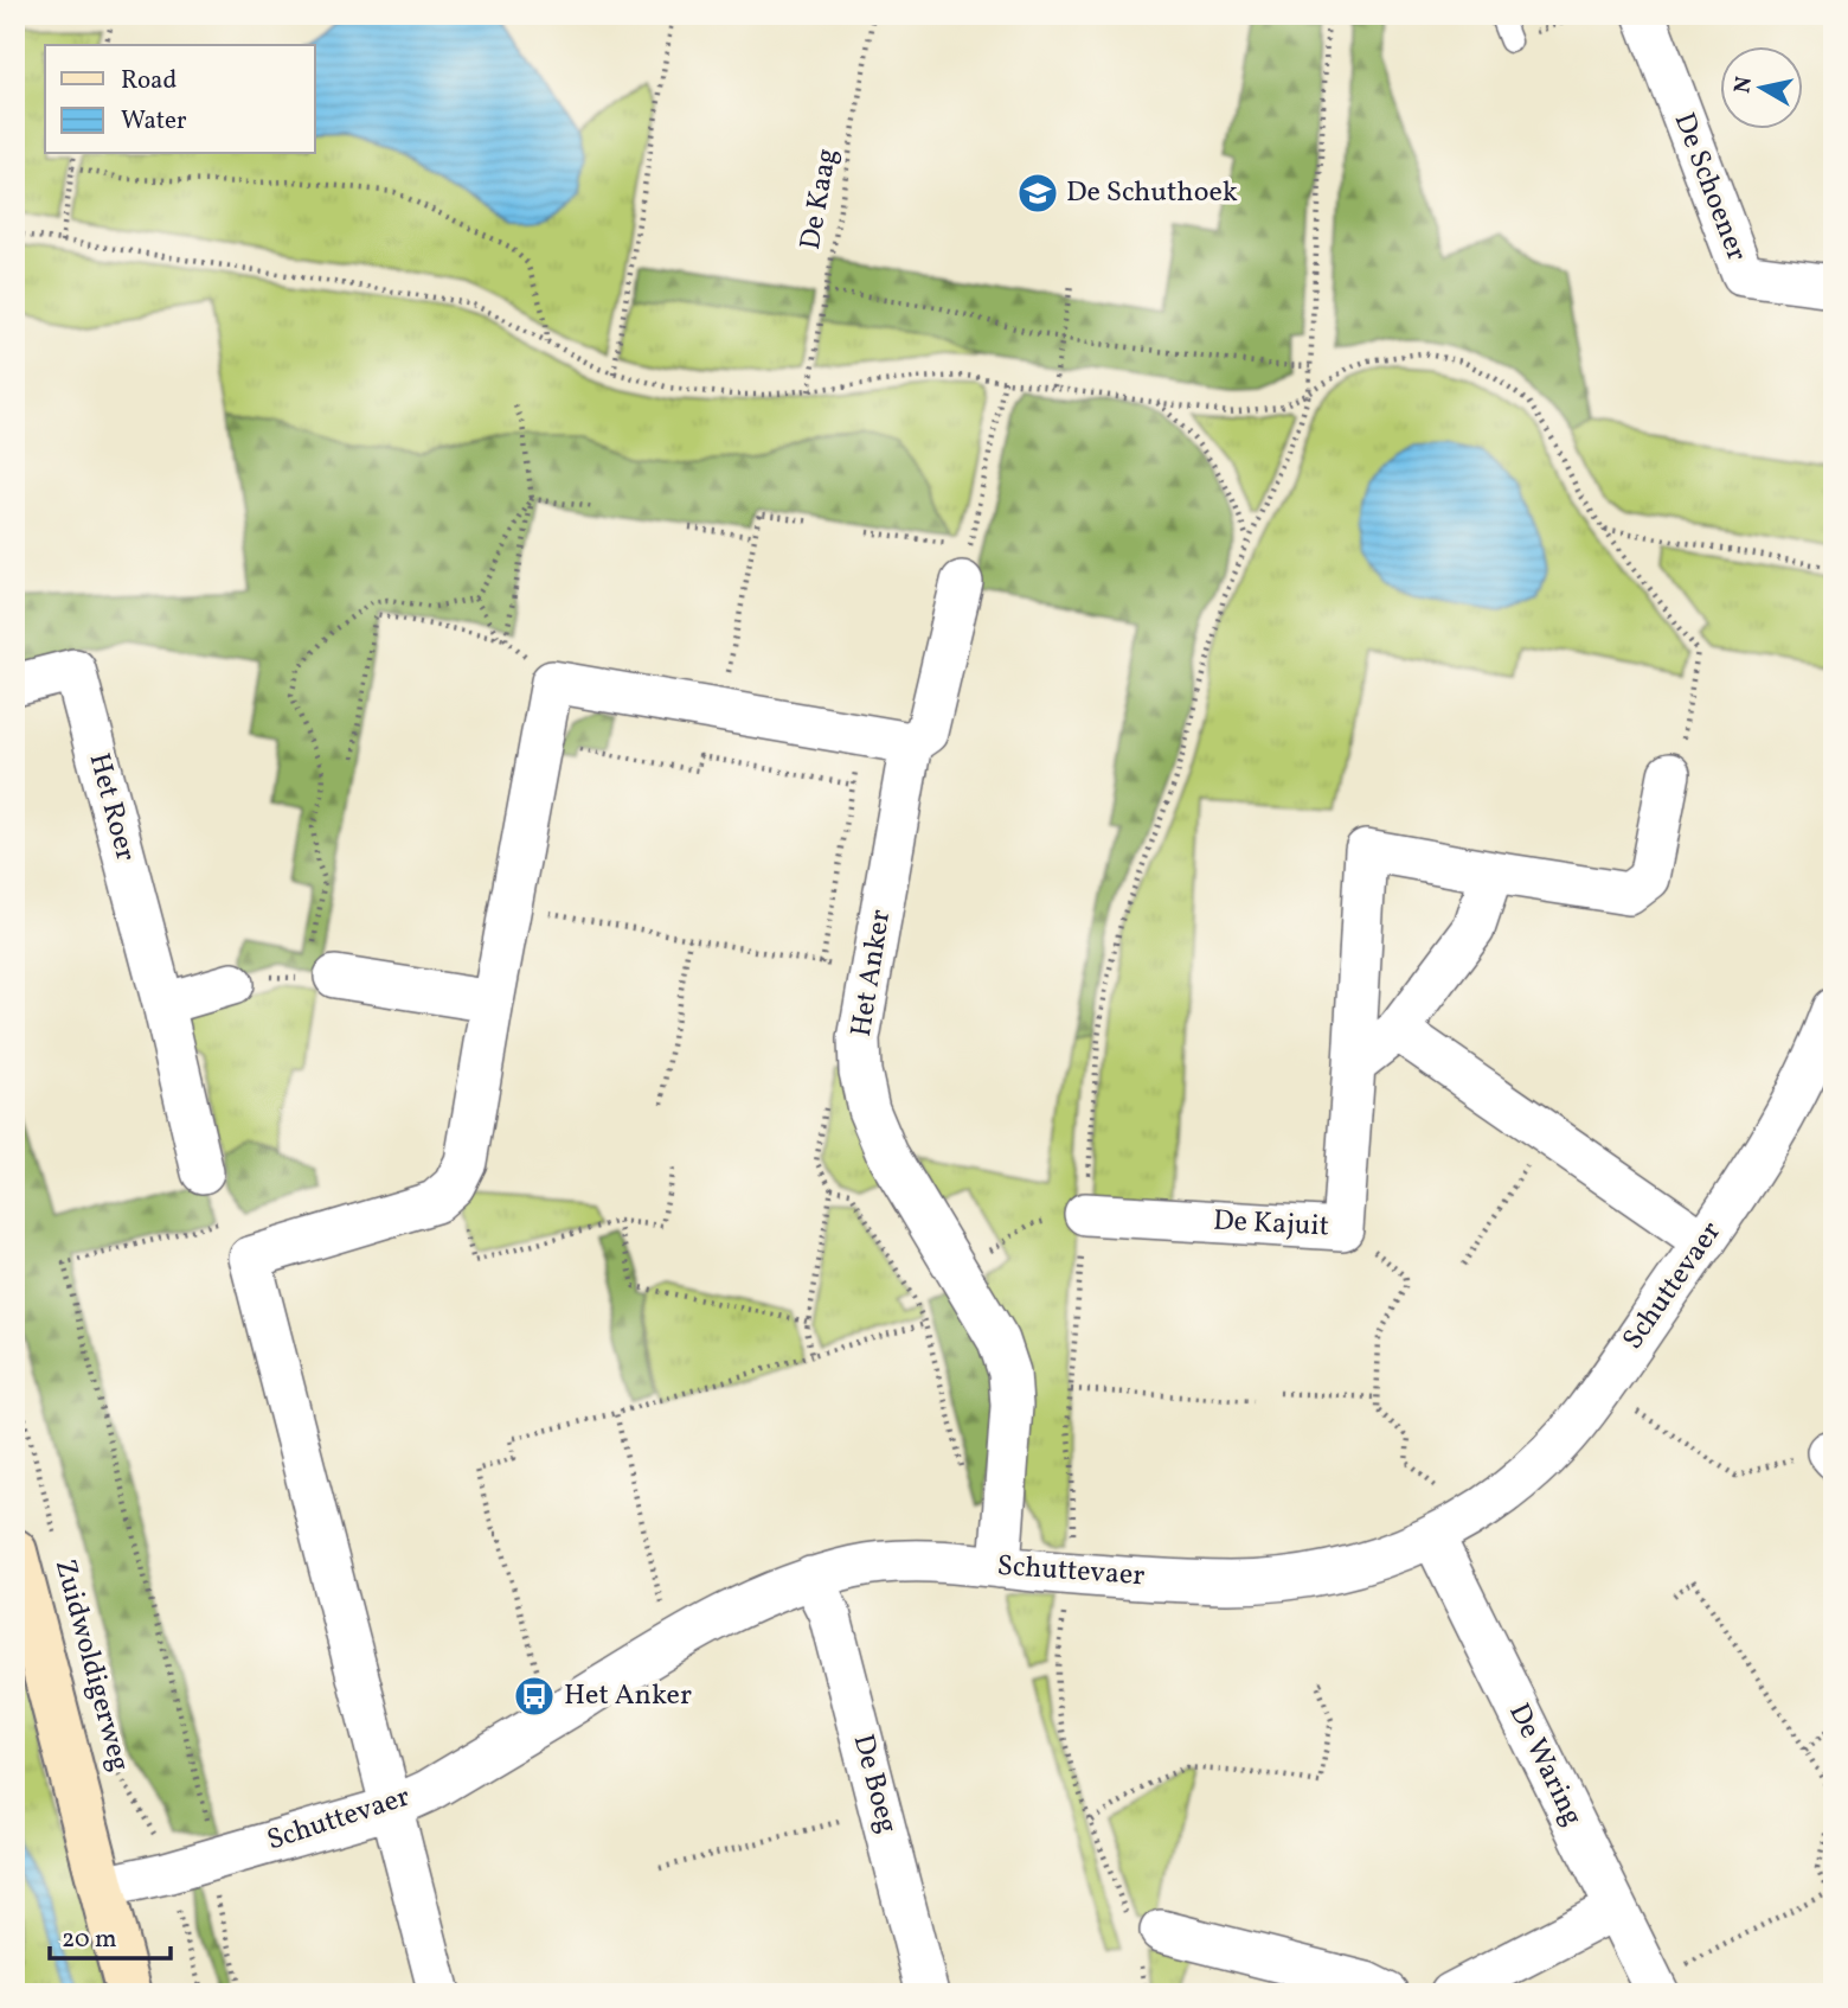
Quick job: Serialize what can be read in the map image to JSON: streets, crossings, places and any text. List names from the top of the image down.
{
  "streets": {
    "main road": ["Zuidwoldigerweg"],
    "street": [
      "De Schoener",
      "Het Roer",
      "Het Anker",
      "De Kajuit",
      "Schuttevaer",
      "De Waring",
      "De Boeg"
    ],
    "path": ["De Kaag"]
  },
  "crossings": [
    ["Het Anker", "Schuttevaer"],
    ["Schuttevaer", "Zuidwoldigerweg"],
    ["Schuttevaer", "De Waring"],
    ["Schuttevaer", "De Boeg"]
  ],
  "places": {
    "school or university": ["De Schuthoek"],
    "bus stop": ["Het Anker"]
  },
  "legend": ["Road", "Water"],
  "scale_bar": "20 m",
  "north": "left"
}
